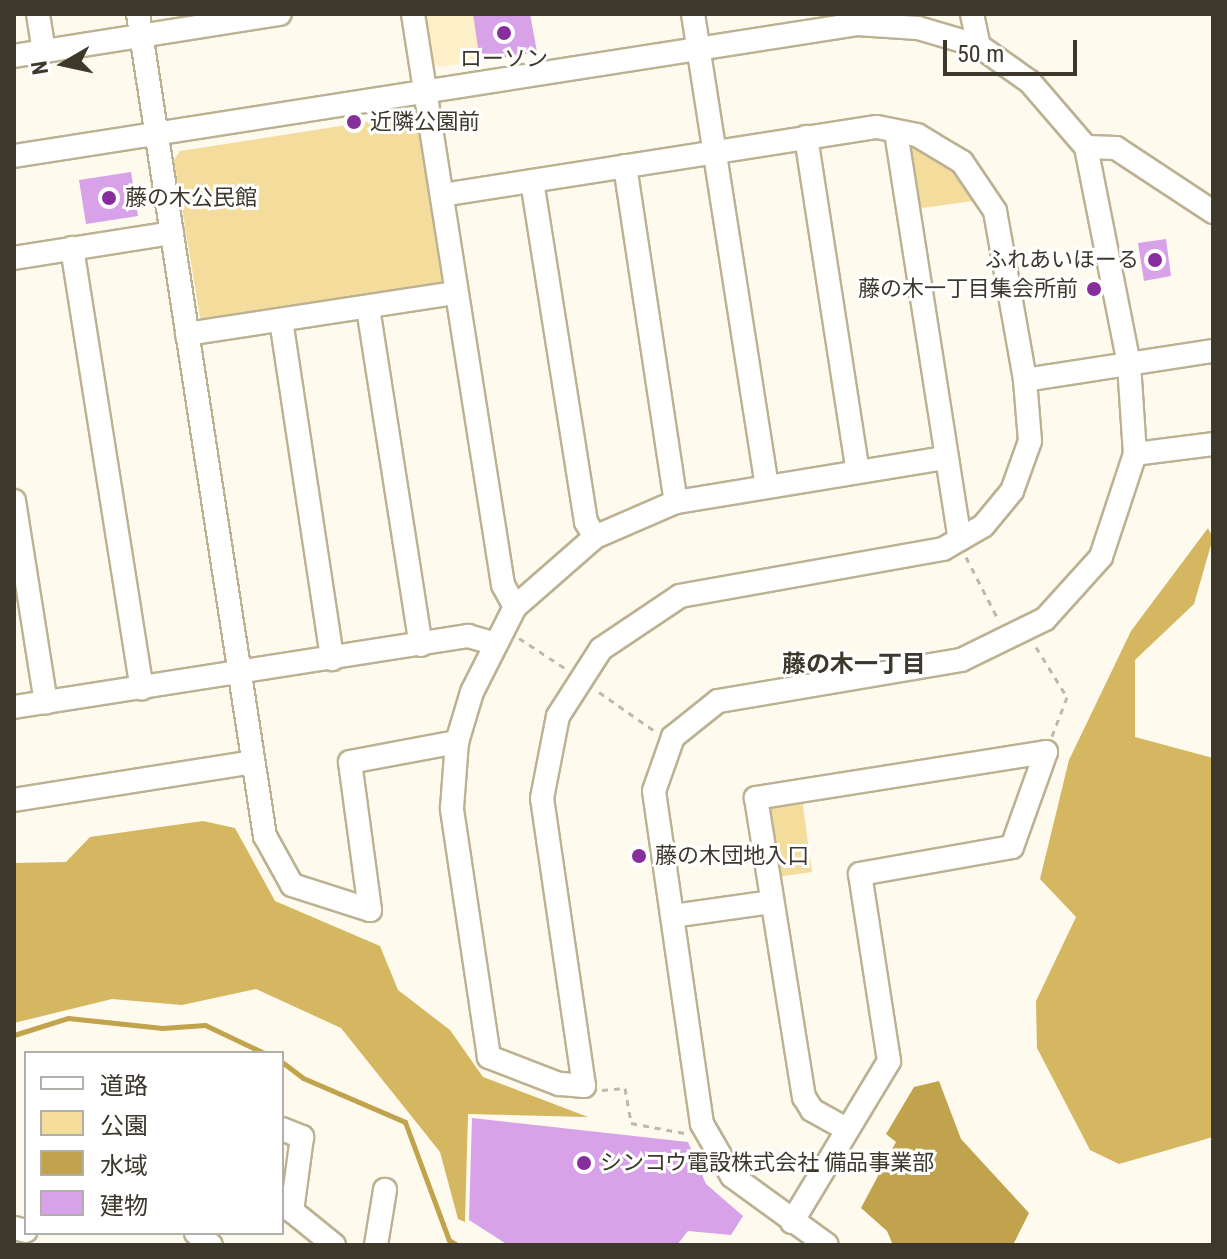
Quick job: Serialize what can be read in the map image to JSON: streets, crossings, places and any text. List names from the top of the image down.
{
  "districts": ["藤の木一丁目"],
  "places": [
    "ローソン",
    "近隣公園前",
    "藤の木公民館",
    "ふれあいほーる",
    "藤の木一丁目集会所前",
    "藤の木団地入口",
    "シンコウ電設株式会社 備品事業部"
  ],
  "legend": [
    "道路",
    "公園",
    "水域",
    "建物"
  ],
  "scale_bar": "50 m",
  "north": "left"
}
